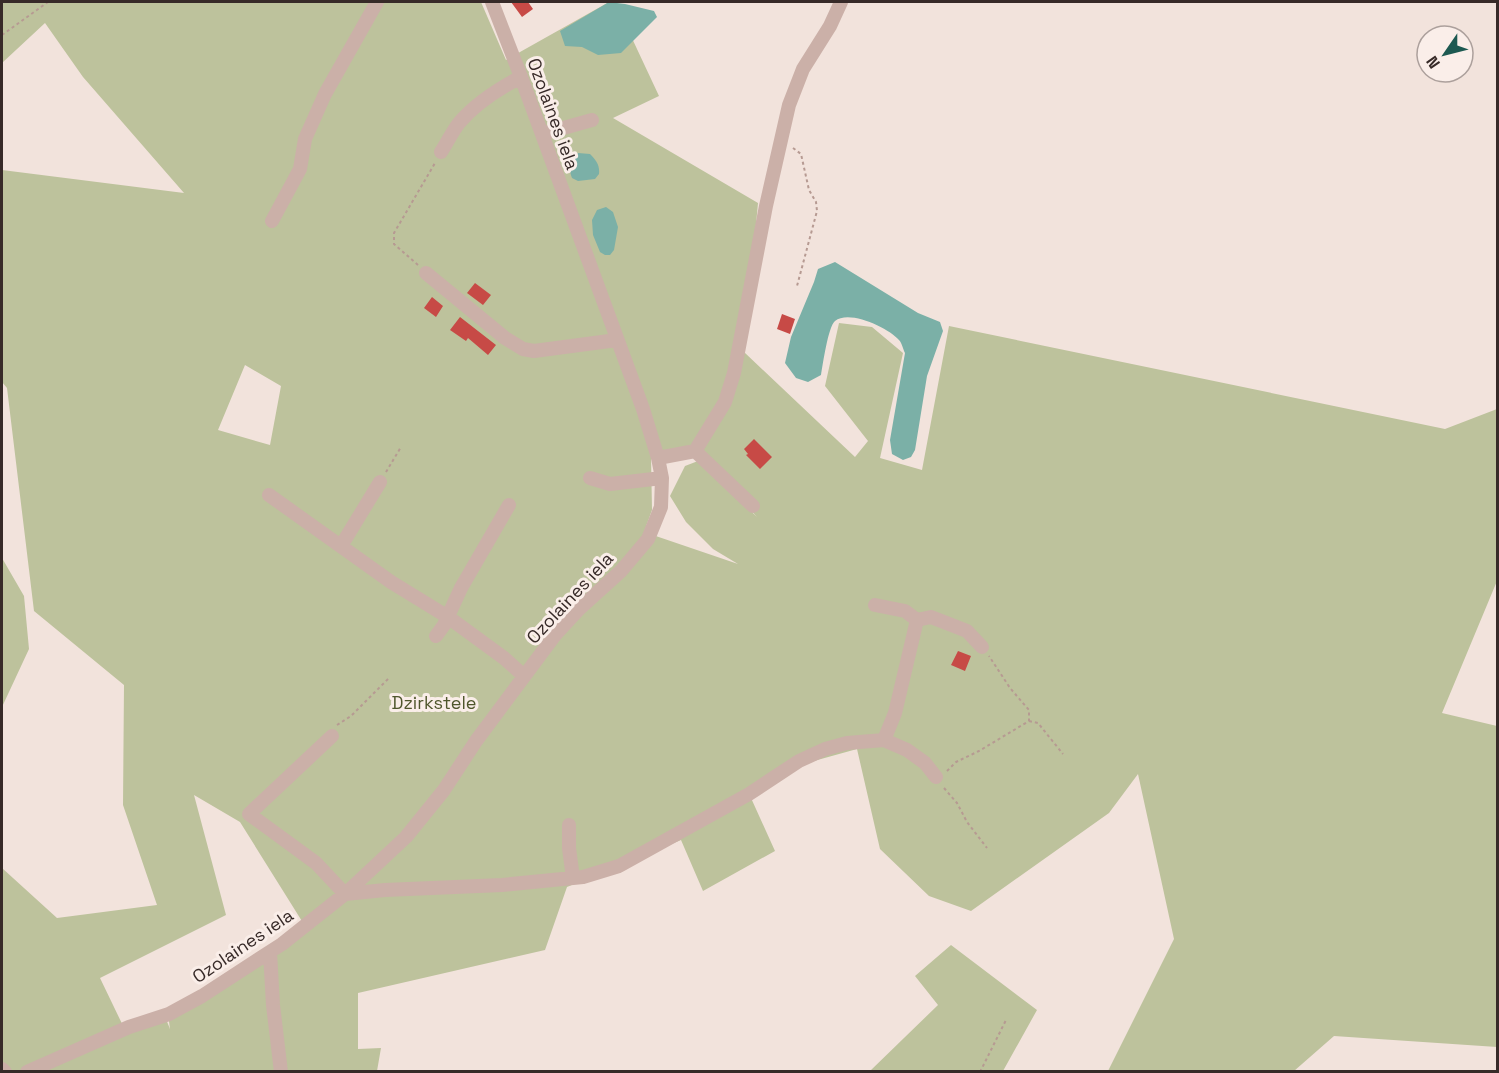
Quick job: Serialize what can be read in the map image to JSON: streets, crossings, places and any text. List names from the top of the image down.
{
  "streets": {
    "street": ["Ozolaines iela"]
  },
  "parks": ["Dzirkstele"],
  "north": "bottom left"
}
